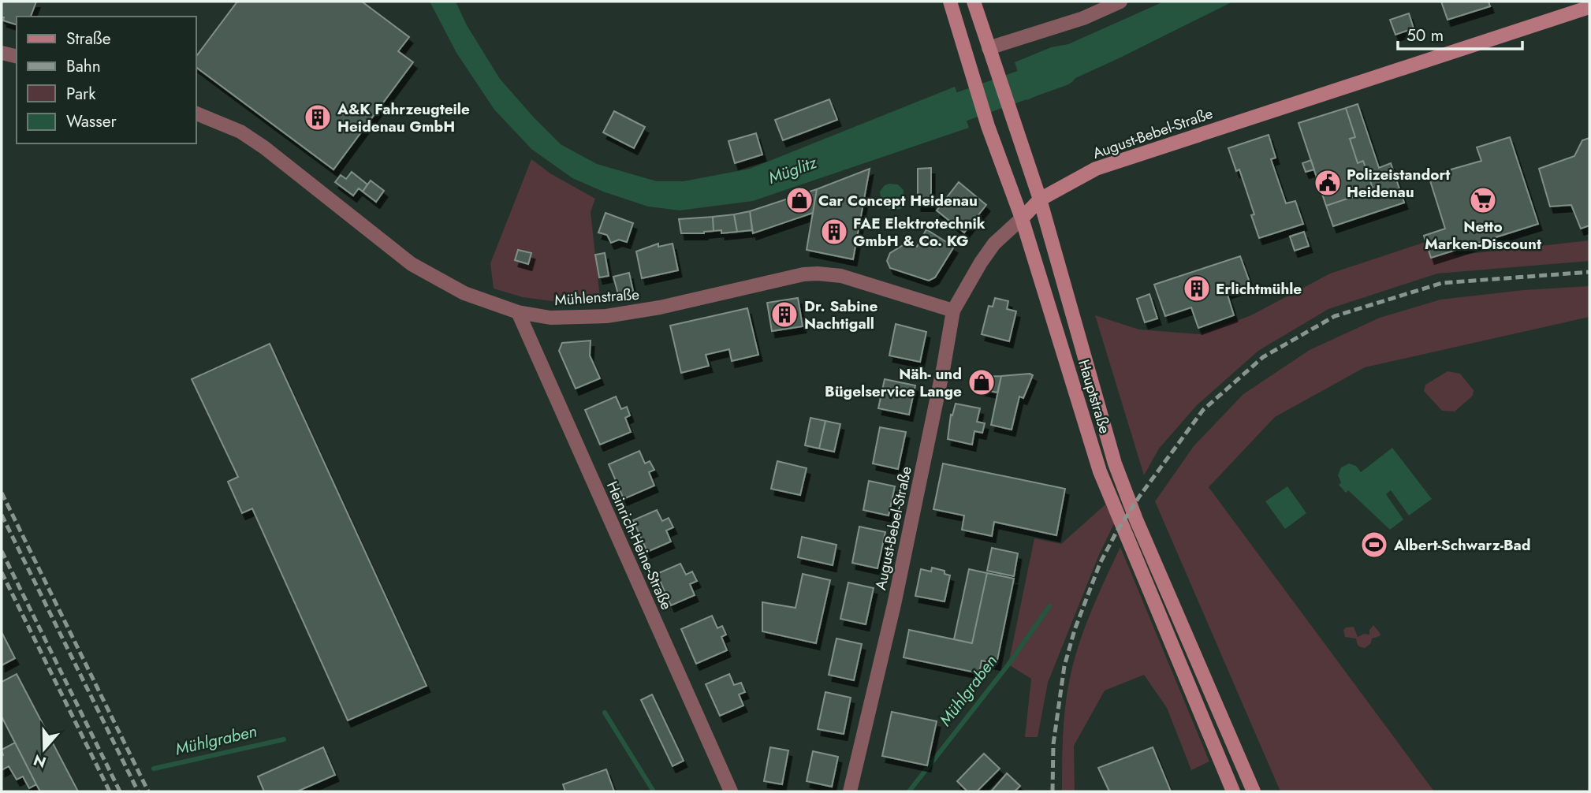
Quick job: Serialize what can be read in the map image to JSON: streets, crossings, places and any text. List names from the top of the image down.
{
  "streets": {
    "main road": ["August-Bebel-Straße", "Hauptstraße"],
    "street": ["Mühlenstraße", "Heinrich-Heine-Straße"]
  },
  "crossings": [
    ["August-Bebel-Straße", "Mühlenstraße"],
    ["August-Bebel-Straße", "Hauptstraße"],
    ["Mühlenstraße", "Heinrich-Heine-Straße"]
  ],
  "water": ["Müglitz", "Mühlgraben"],
  "places": {
    "building": [
      "A&K Fahrzeugteile Heidenau GmbH",
      "FAE Elektrotechnik GmbH & Co. KG",
      "Erlichtmühle",
      "Dr. Sabine Nachtigall"
    ],
    "public building": ["Polizeistandort Heidenau"],
    "shop": ["Car Concept Heidenau", "Näh- und Bügelservice Lange"],
    "supermarket": ["Netto Marken-Discount"],
    "sports": ["Albert-Schwarz-Bad"]
  },
  "legend": [
    "Straße",
    "Bahn",
    "Park",
    "Wasser"
  ],
  "scale_bar": "50 m",
  "north": "bottom"
}
